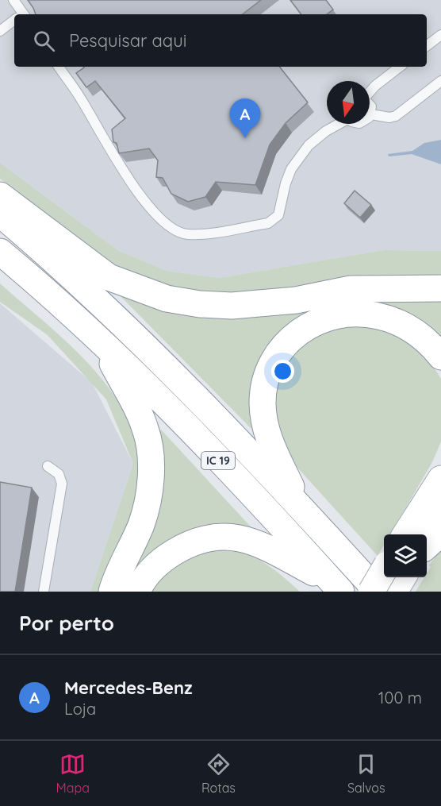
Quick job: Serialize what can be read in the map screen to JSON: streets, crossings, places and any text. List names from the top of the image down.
{
  "streets": {
    "main road": ["IC 19"]
  },
  "north": "bottom",
  "page": {
    "search": "Pesquisar aqui",
    "pins": "A",
    "heading": "Por perto",
    "list": [
      {
        "mark": "A",
        "name": "Mercedes-Benz",
        "note": "Loja",
        "value": "100 m"
      }
    ],
    "nav": ["Mapa", "Rotas", "Salvos"]
  }
}
